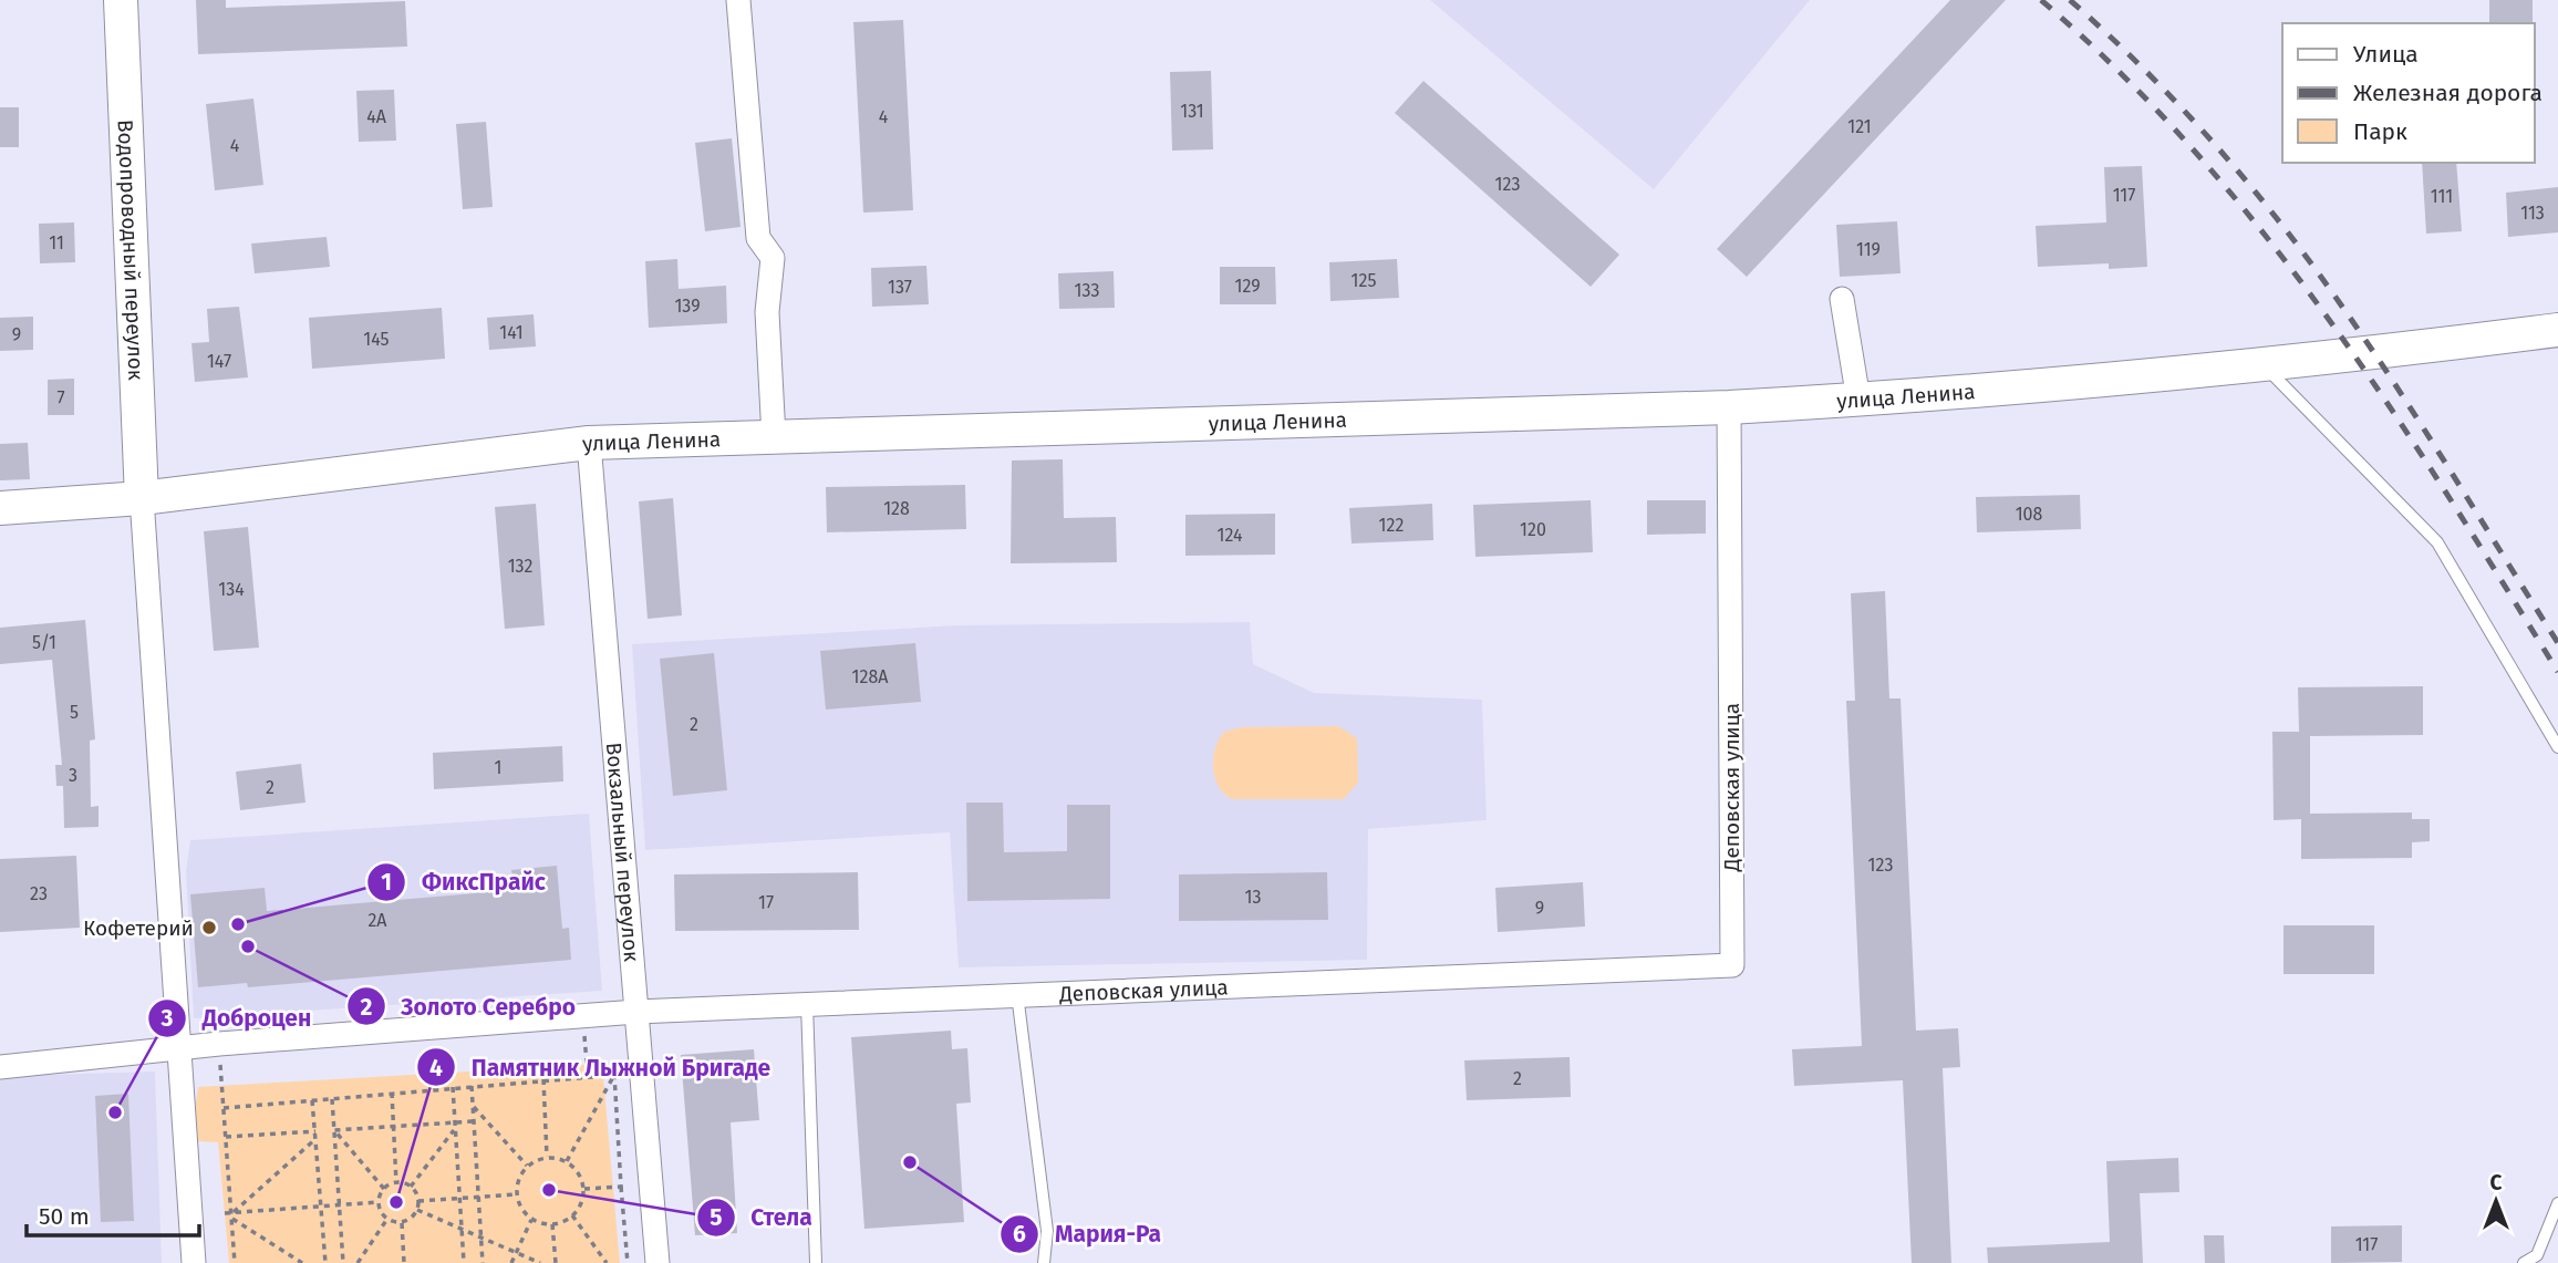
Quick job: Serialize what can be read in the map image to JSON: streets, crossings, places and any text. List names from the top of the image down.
{
  "streets": {
    "main road": ["Водопроводный переулок", "улица Ленина"],
    "street": ["Деповская улица", "Вокзальный переулок"]
  },
  "crossings": [
    ["Водопроводный переулок", "улица Ленина"],
    ["улица Ленина", "Деповская улица"],
    ["улица Ленина", "Вокзальный переулок"],
    ["Деповская улица", "Вокзальный переулок"]
  ],
  "places": [
    "ФиксПрайс",
    "Кофетерий",
    "Золото Серебро",
    "Доброцен",
    "Мария-Ра",
    "Стела",
    "Памятник Лыжной Бригаде"
  ],
  "house_numbers": [
    "131",
    "4А",
    "4",
    "121",
    "4",
    "123",
    "117",
    "111",
    "113",
    "11",
    "119",
    "125",
    "129",
    "137",
    "133",
    "139",
    "141",
    "9",
    "145",
    "147",
    "7",
    "128",
    "108",
    "122",
    "120",
    "124",
    "132",
    "134",
    "5/1",
    "128А",
    "5",
    "2",
    "1",
    "3",
    "2",
    "123",
    "23",
    "13",
    "17",
    "9",
    "2А",
    "2",
    "117"
  ],
  "legend": ["Улица", "Железная дорога", "Парк"],
  "scale_bar": "50 m",
  "north": "top"
}
